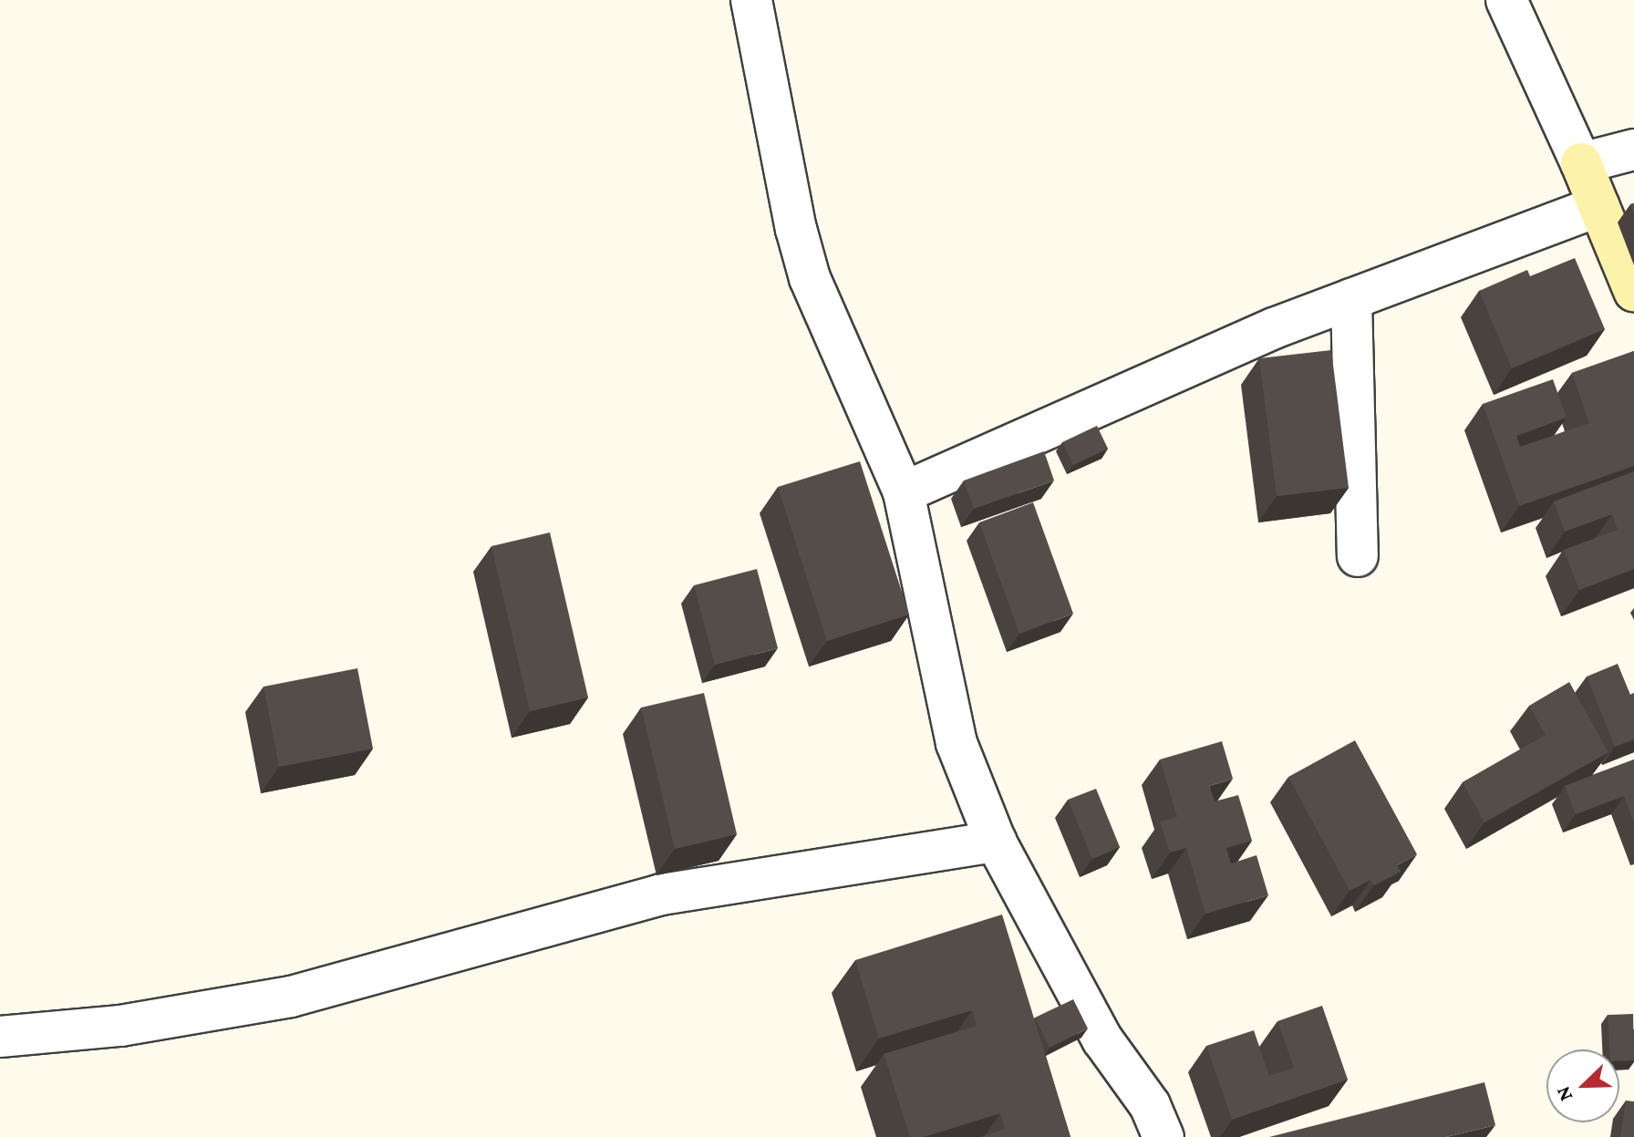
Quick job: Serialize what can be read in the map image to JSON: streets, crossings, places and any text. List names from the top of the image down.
{
  "north": "bottom left"
}
